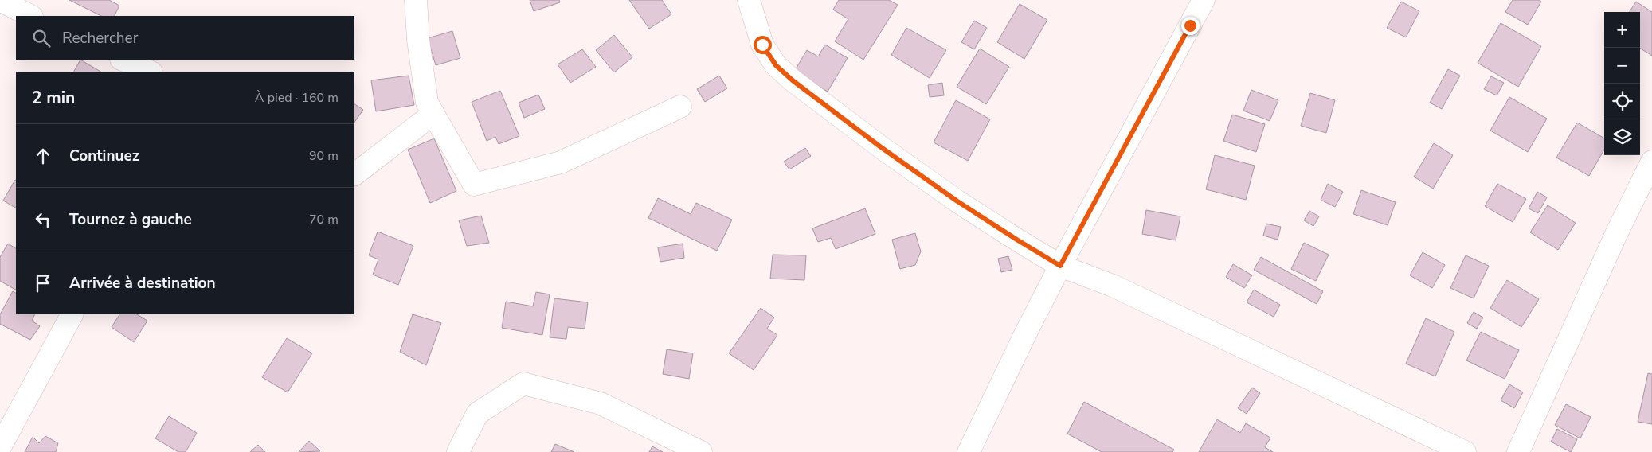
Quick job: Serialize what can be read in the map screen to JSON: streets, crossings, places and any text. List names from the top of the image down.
{
  "page": {
    "map_buttons": ["+", "−"],
    "search": "Rechercher",
    "heading": ["2 min", "À pied · 160 m"],
    "list": [
      ["Continuez", "90 m"],
      ["Tournez à gauche", "70 m"],
      "Arrivée à destination"
    ]
  }
}
